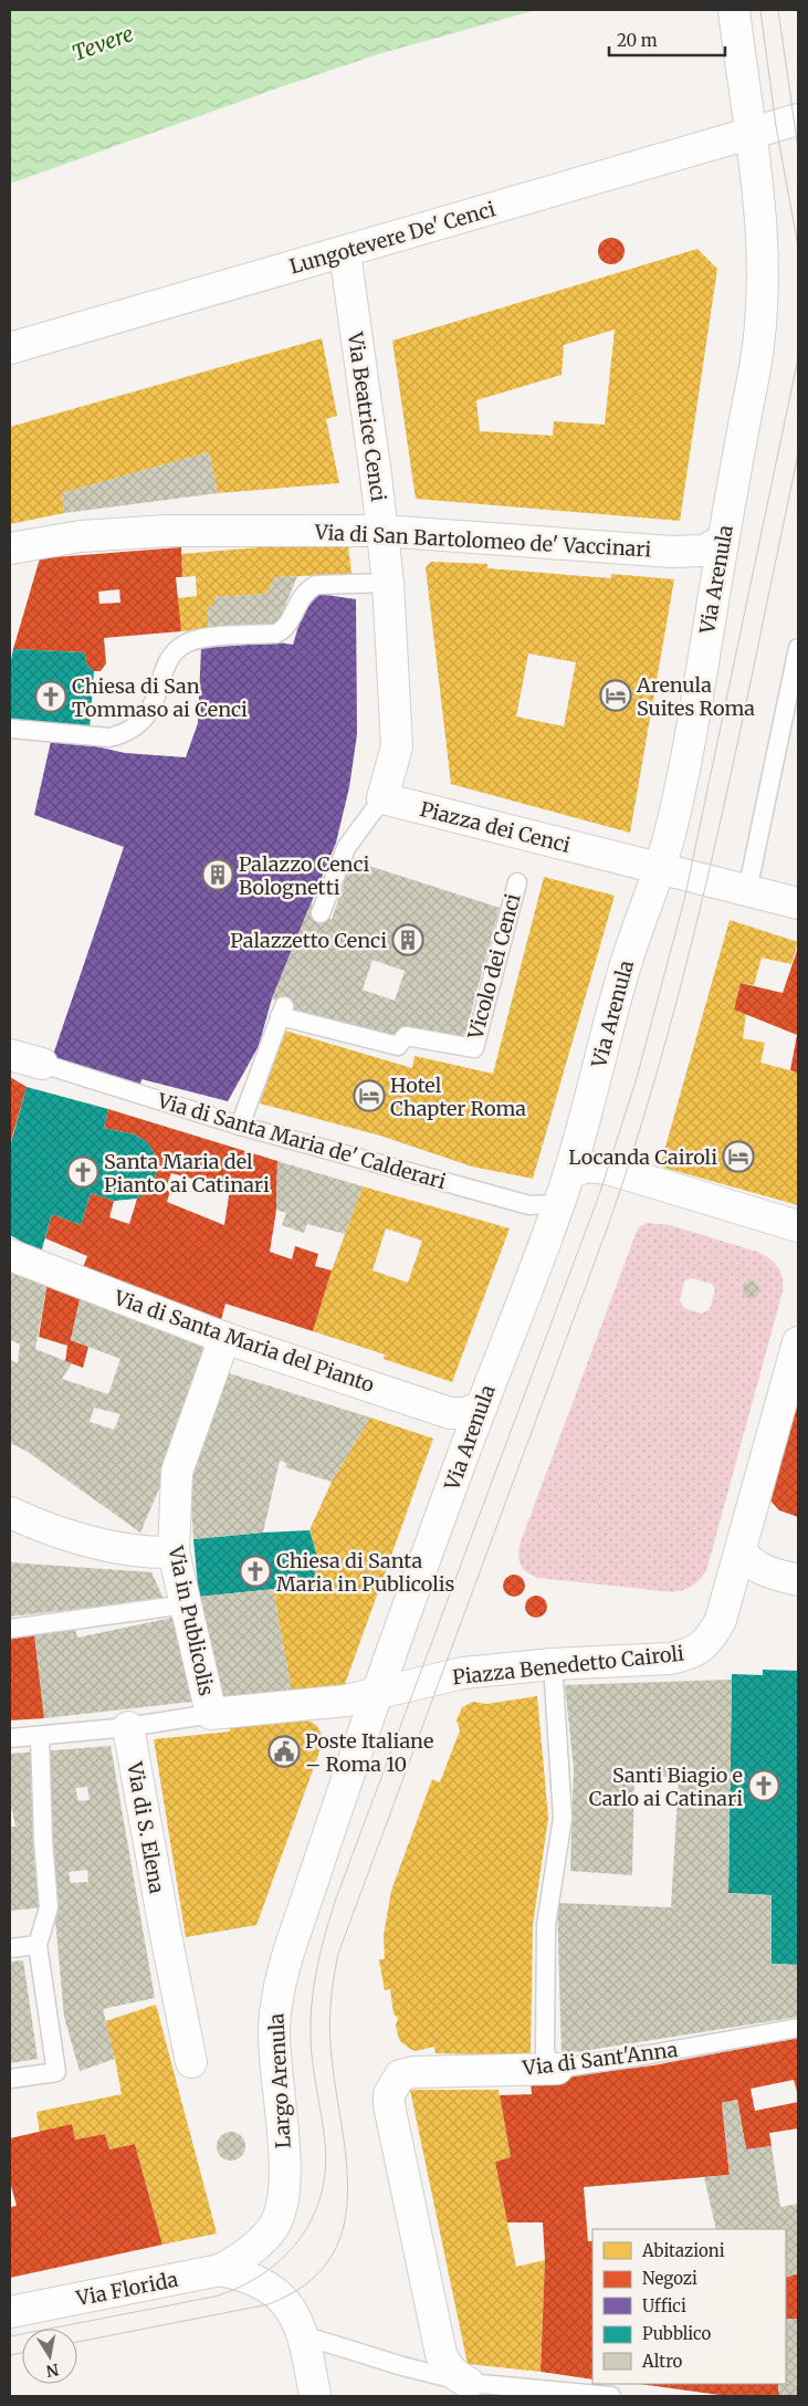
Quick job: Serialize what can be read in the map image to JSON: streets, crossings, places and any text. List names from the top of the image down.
{
  "streets": {
    "street": [
      "Lungotevere De' Cenci",
      "Via Beatrice Cenci",
      "Via di San Bartolomeo de' Vaccinari",
      "Via Arenula",
      "Piazza dei Cenci",
      "Via di Santa Maria del Pianto",
      "Via in Publicolis",
      "Piazza Benedetto Cairoli",
      "Via di S. Elena",
      "Via di Sant'Anna",
      "Largo Arenula",
      "Via Florida"
    ],
    "lane": ["Vicolo dei Cenci", "Via di Santa Maria de' Calderari"]
  },
  "crossings": [
    ["Lungotevere De' Cenci", "Via Beatrice Cenci"],
    ["Lungotevere De' Cenci", "Via Arenula"],
    ["Via Beatrice Cenci", "Via di San Bartolomeo de' Vaccinari"],
    ["Via Beatrice Cenci", "Piazza dei Cenci"],
    ["Via di San Bartolomeo de' Vaccinari", "Via Arenula"],
    ["Via Arenula", "Piazza dei Cenci"],
    ["Via Arenula", "Via di Santa Maria de' Calderari"],
    ["Via Arenula", "Via di Santa Maria del Pianto"],
    ["Via Arenula", "Piazza Benedetto Cairoli"],
    ["Via Arenula", "Largo Arenula"],
    ["Vicolo dei Cenci", "Via di Santa Maria de' Calderari"],
    ["Via di Santa Maria del Pianto", "Via in Publicolis"],
    ["Via in Publicolis", "Piazza Benedetto Cairoli"],
    ["Largo Arenula", "Via Florida"]
  ],
  "water": ["Tevere"],
  "places": {
    "hotel": ["Arenula Suites Roma", "Hotel Chapter Roma", "Locanda Cairoli"],
    "church": [
      "Chiesa di San Tommaso ai Cenci",
      "Santa Maria del Pianto ai Catinari",
      "Chiesa di Santa Maria in Publicolis",
      "Santi Biagio e Carlo ai Catinari"
    ],
    "building": ["Palazzo Cenci Bolognetti", "Palazzetto Cenci"],
    "public building": ["Poste Italiane – Roma 10"]
  },
  "legend": [
    "Abitazioni",
    "Negozi",
    "Uffici",
    "Pubblico",
    "Altro"
  ],
  "scale_bar": "20 m",
  "north": "bottom"
}
